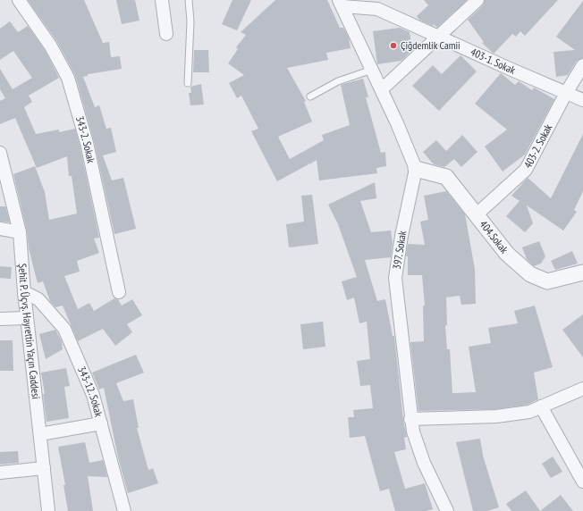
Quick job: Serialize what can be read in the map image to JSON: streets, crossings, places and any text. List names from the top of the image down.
{
  "streets": {
    "street": [
      "403-1. Sokak",
      "343-2. Sokak",
      "403-2. Sokak",
      "404.Sokak",
      "397. Sokak",
      "Şehit P. Üçvş. Hayrettin Yaçın Caddesi",
      "343-12. Sokak"
    ]
  },
  "crossings": [
    ["403-1. Sokak", "403-2. Sokak"],
    ["403-2. Sokak", "404.Sokak"],
    ["404.Sokak", "397. Sokak"],
    ["Şehit P. Üçvş. Hayrettin Yaçın Caddesi", "343-12. Sokak"]
  ],
  "places": ["Çiğdemlik Camii"]
}
